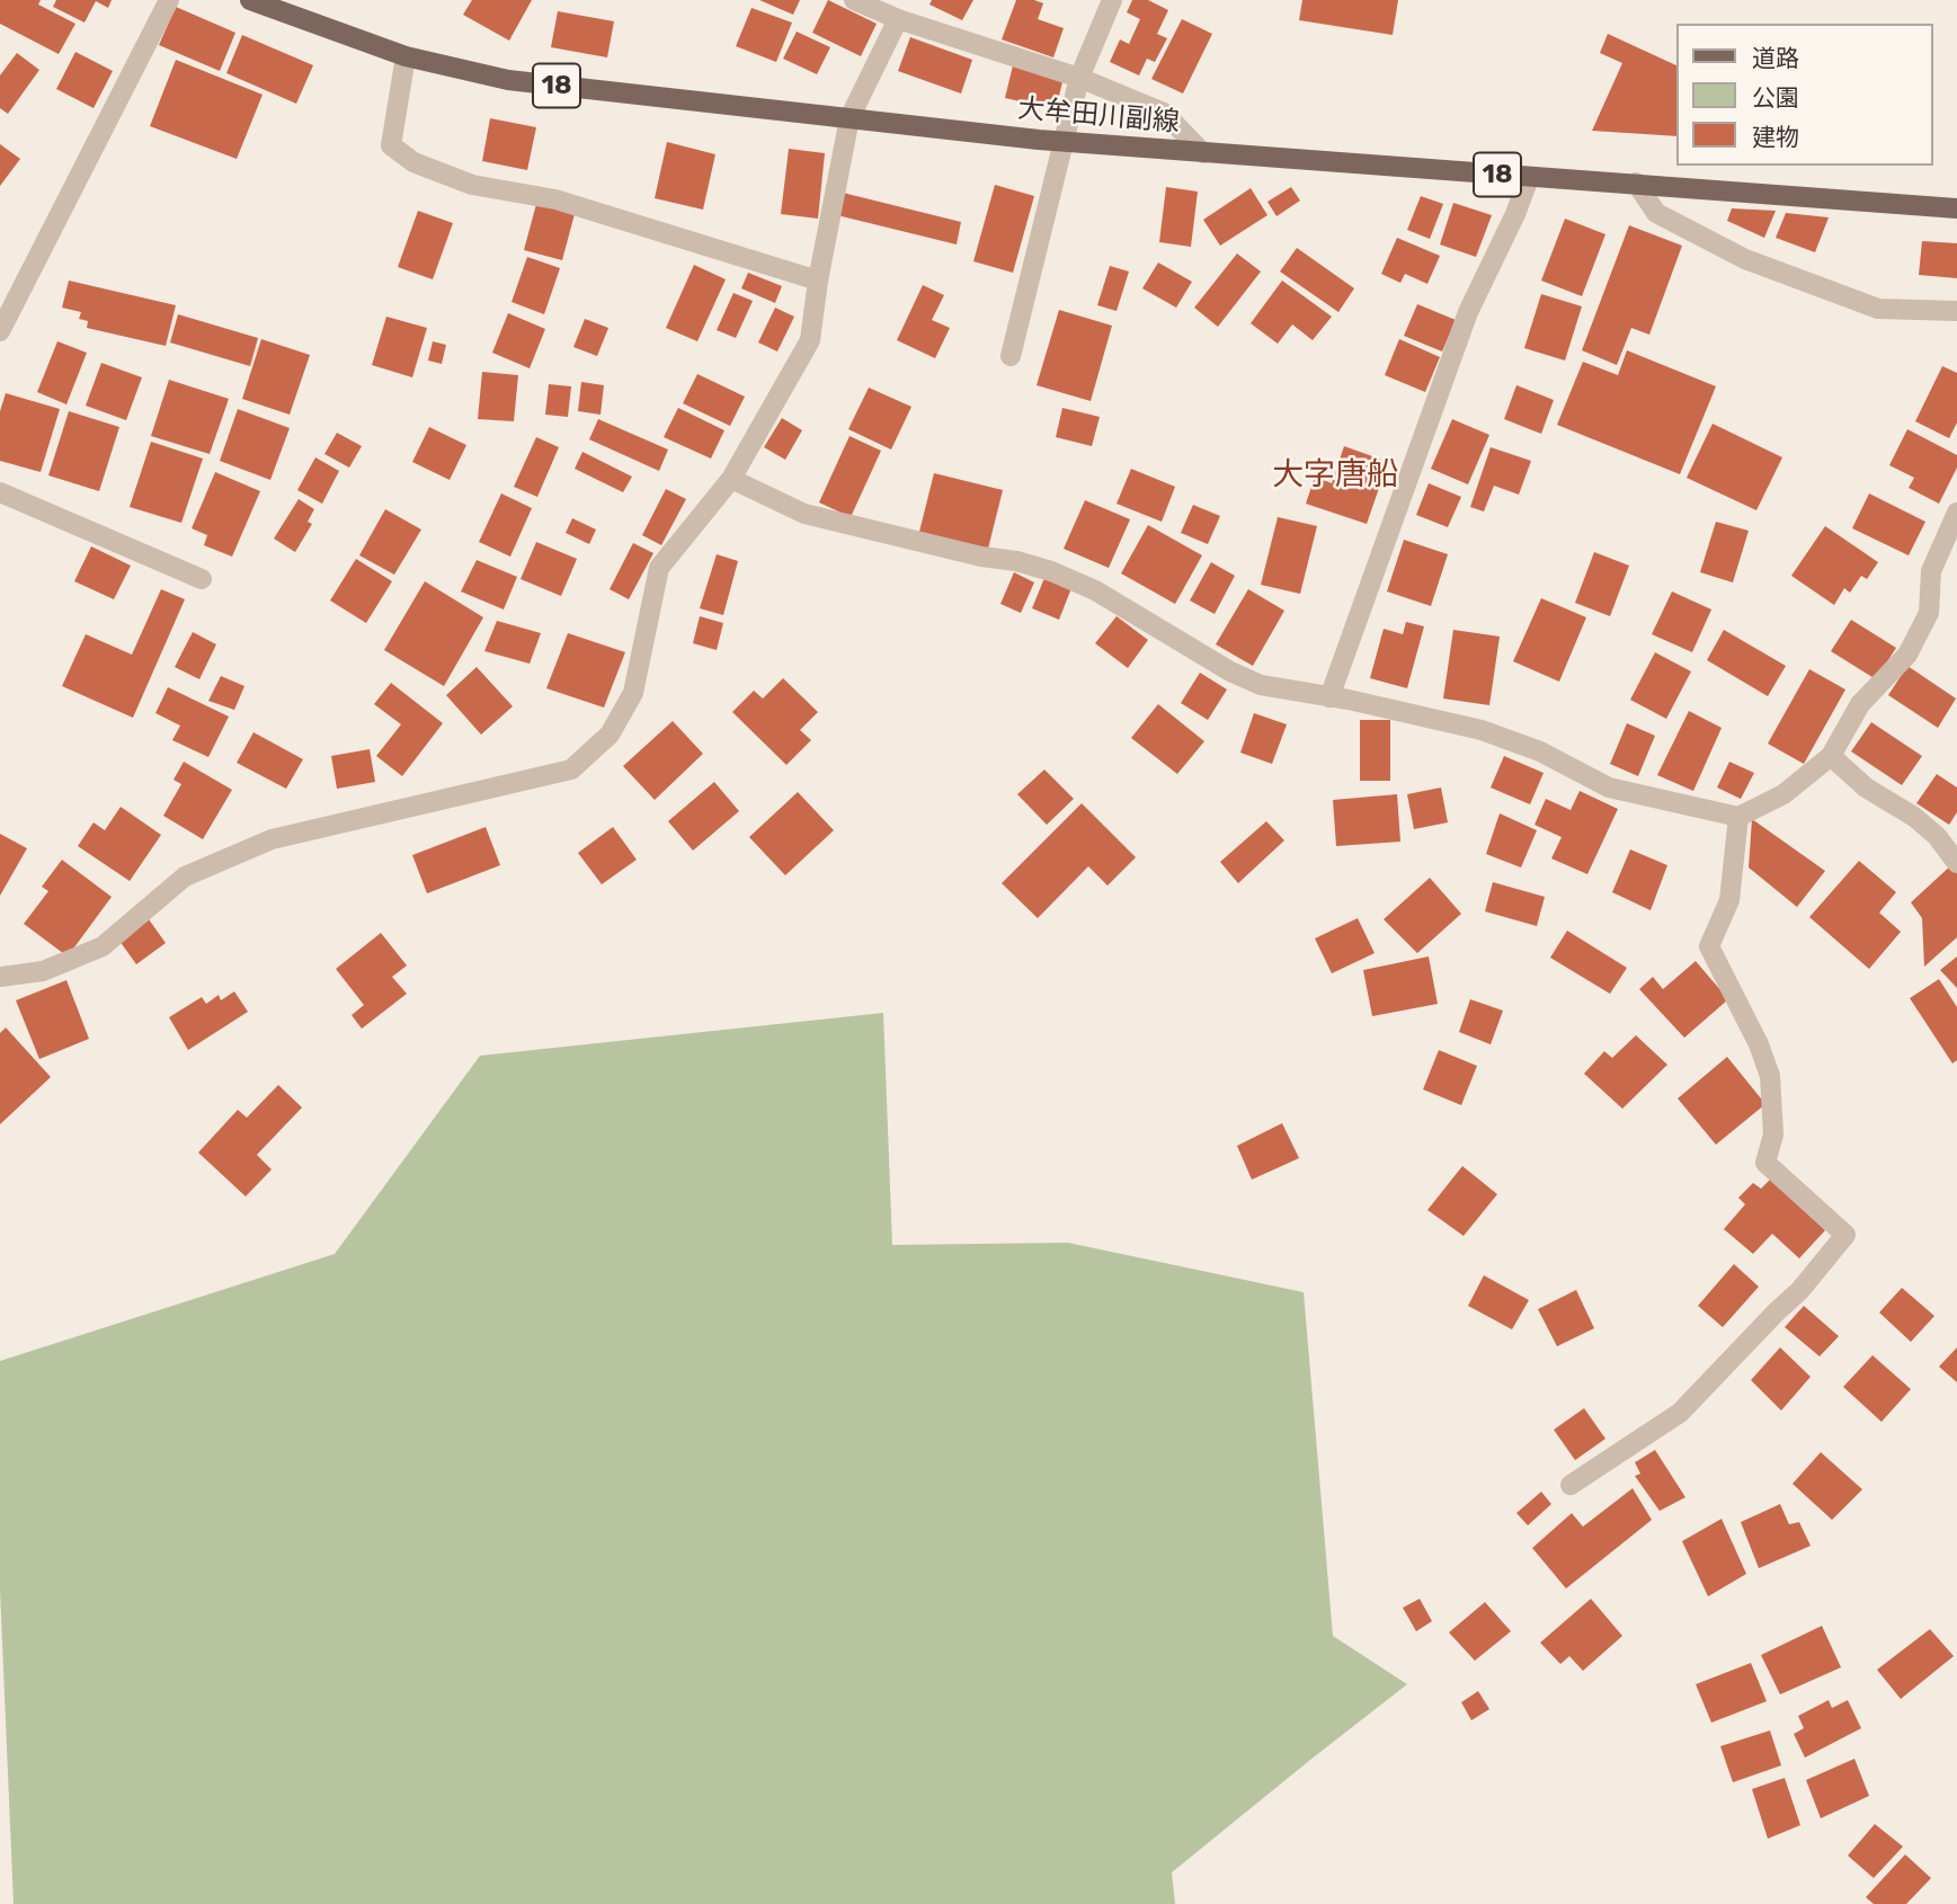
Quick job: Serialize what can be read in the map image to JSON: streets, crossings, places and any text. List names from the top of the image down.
{
  "streets": {
    "main road": ["18", "大牟田川副線"]
  },
  "districts": ["大字唐船"],
  "legend": ["道路", "公園", "建物"]
}
